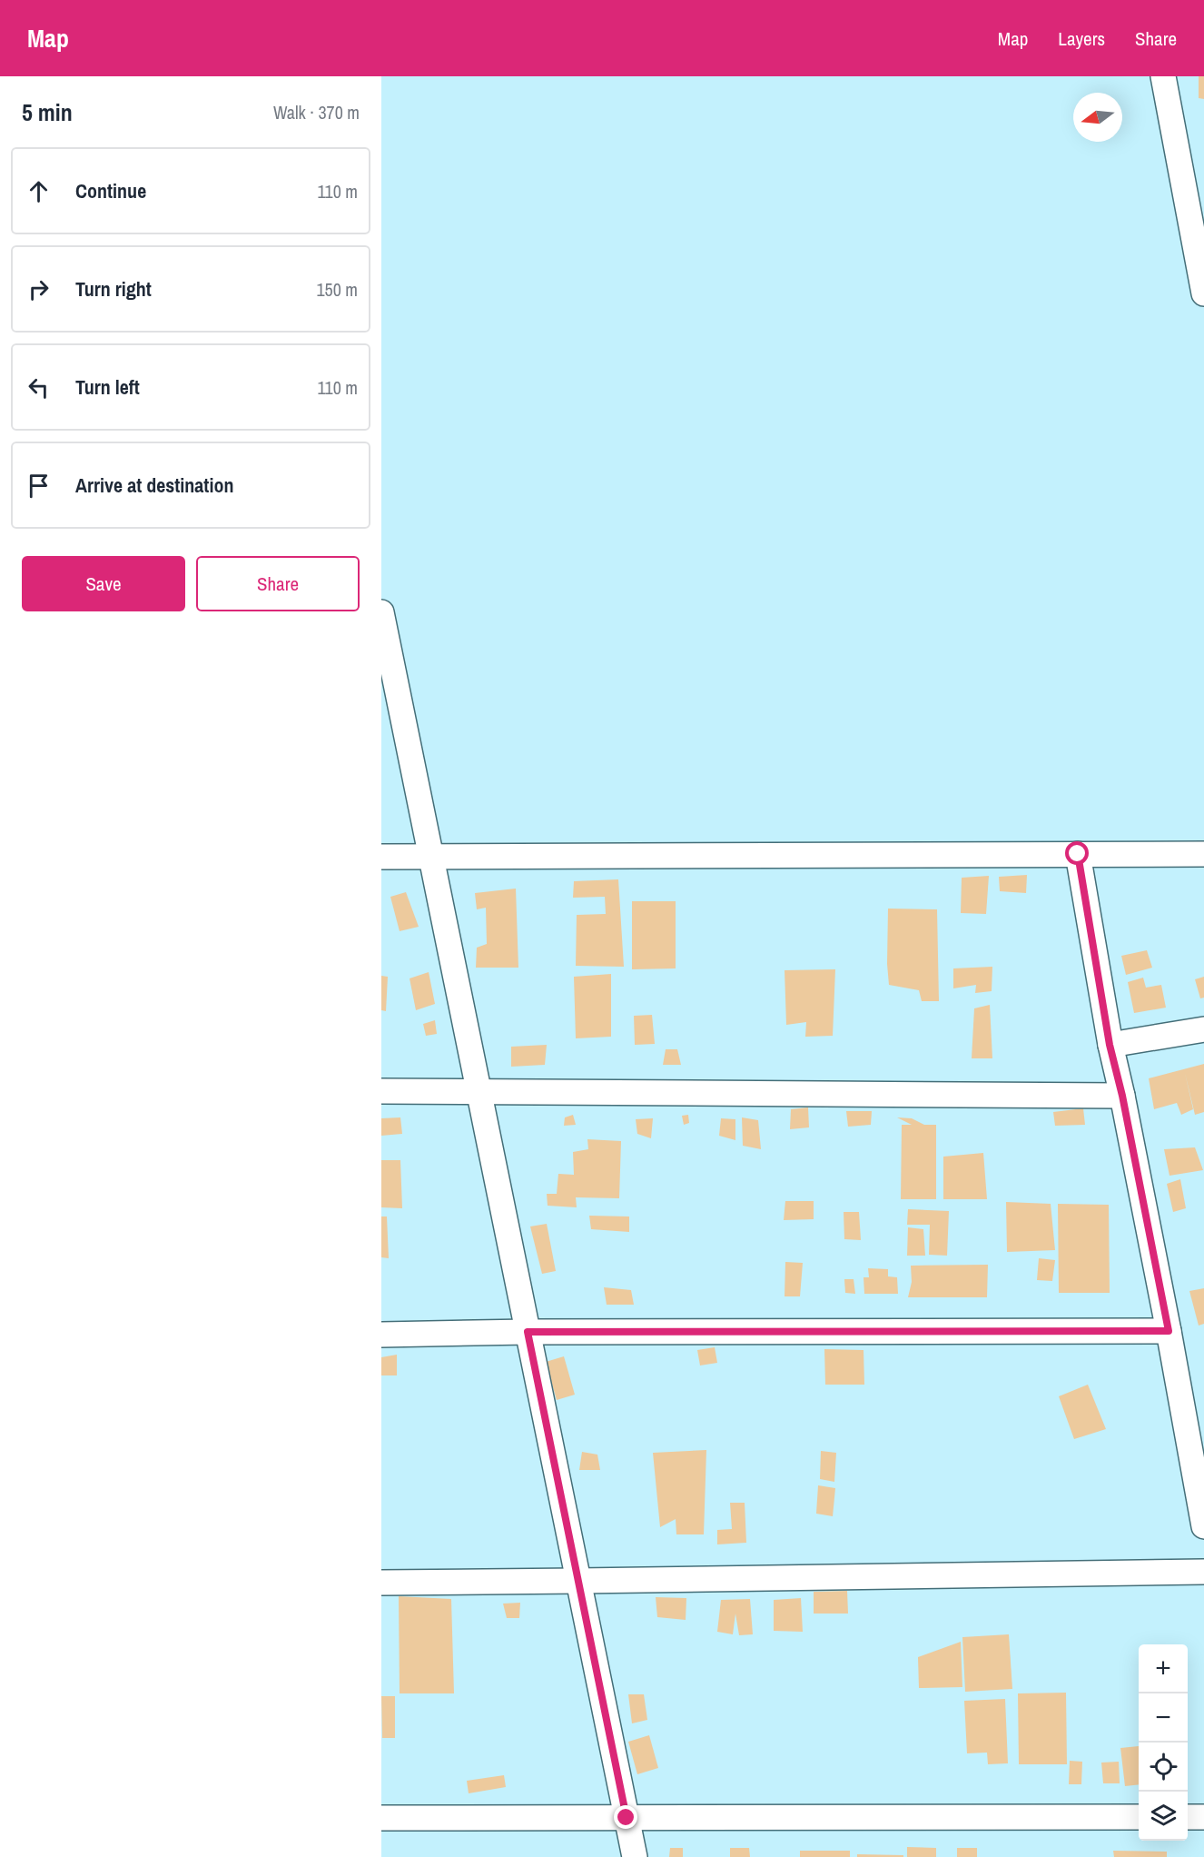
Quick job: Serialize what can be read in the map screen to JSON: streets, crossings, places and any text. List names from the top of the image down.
{
  "north": "left",
  "page": {
    "header": "Map",
    "nav": ["Map", "Layers", "Share"],
    "heading": ["5 min", "Walk · 370 m"],
    "list": [
      ["Continue", "110 m"],
      ["Turn right", "150 m"],
      ["Turn left", "110 m"],
      "Arrive at destination"
    ],
    "buttons": ["Save", "Share"],
    "map_buttons": ["+", "−"]
  }
}
